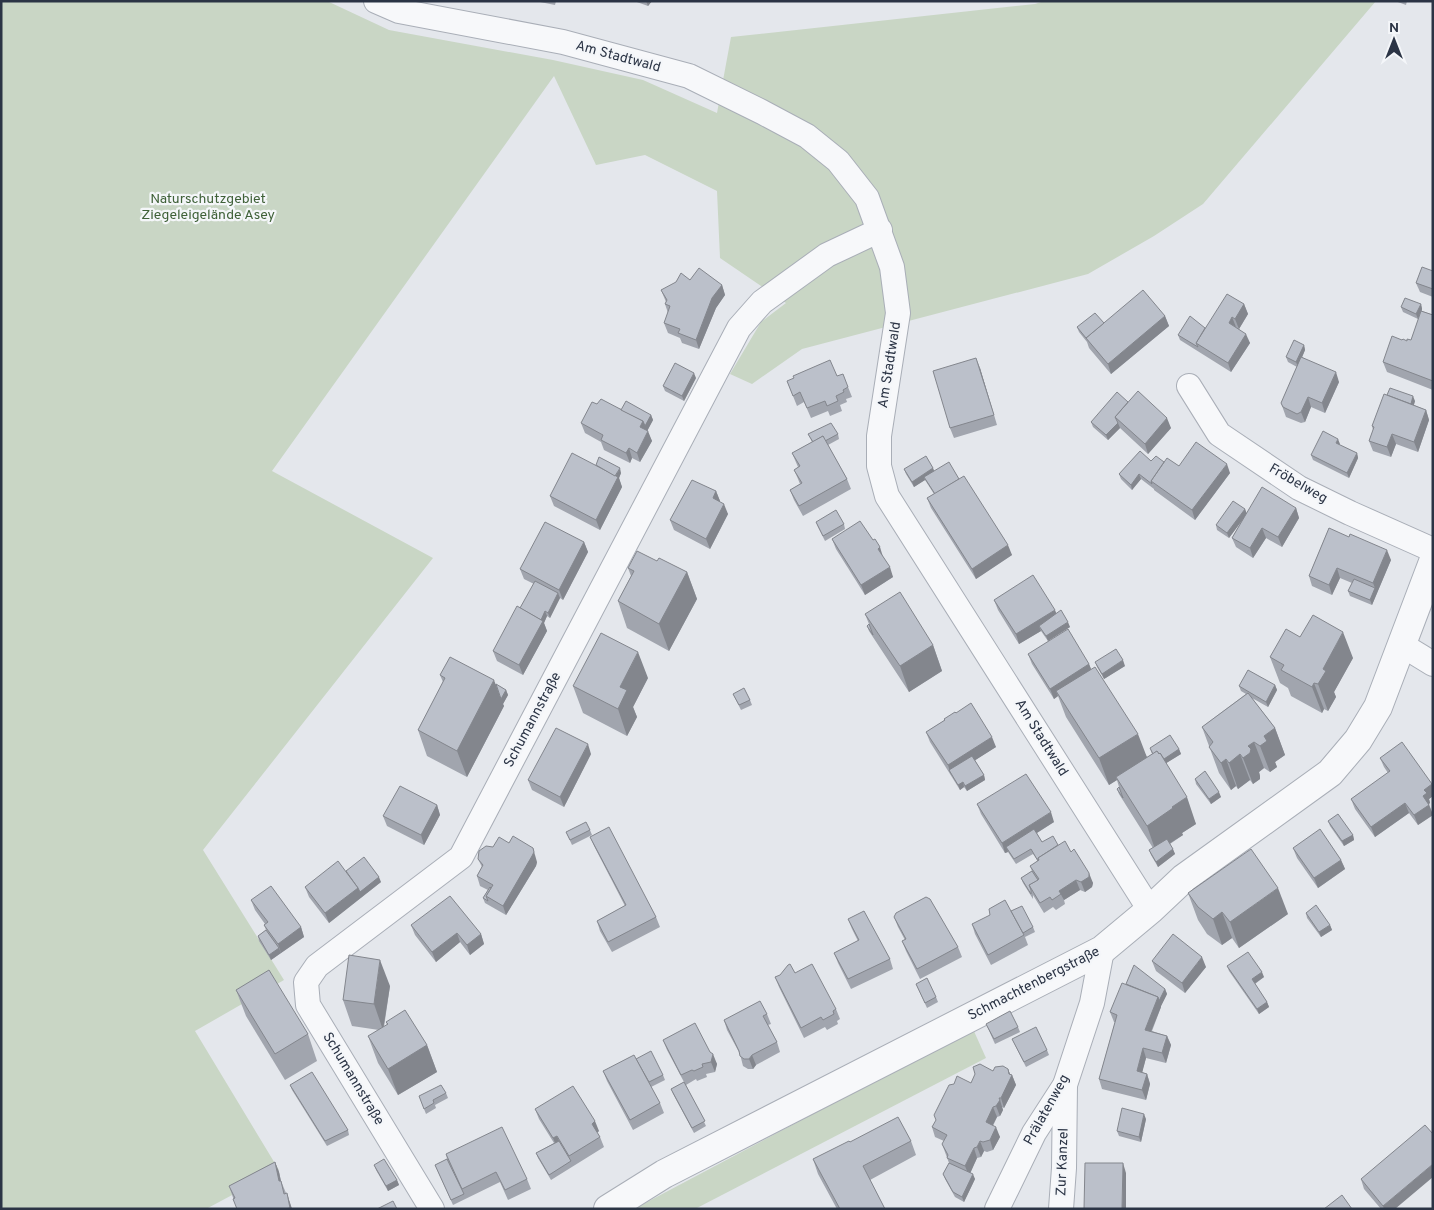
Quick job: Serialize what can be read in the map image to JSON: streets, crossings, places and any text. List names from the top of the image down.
{
  "streets": {
    "street": [
      "Am Stadtwald",
      "Fröbelweg",
      "Schumannstraße",
      "Schmachtenbergstraße",
      "Prälatenweg",
      "Zur Kanzel"
    ]
  },
  "crossings": [
    ["Am Stadtwald", "Schumannstraße"],
    ["Am Stadtwald", "Schmachtenbergstraße"],
    ["Schmachtenbergstraße", "Prälatenweg"],
    ["Prälatenweg", "Zur Kanzel"]
  ],
  "parks": ["Naturschutzgebiet Ziegeleigelände Asey"],
  "north": "top"
}
